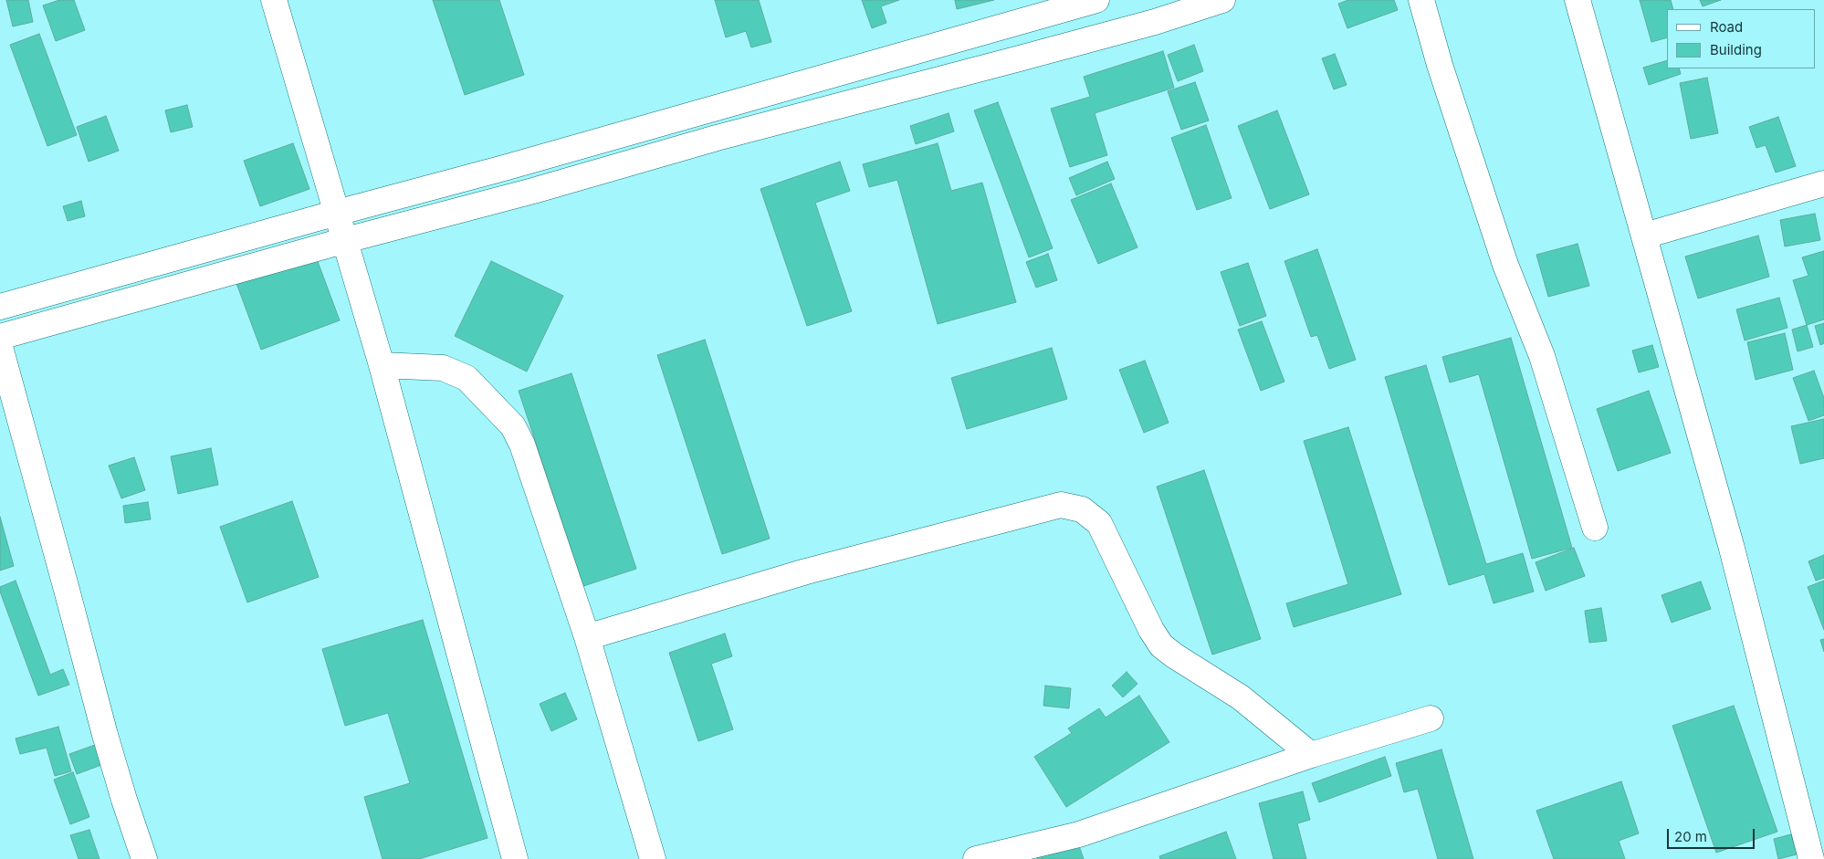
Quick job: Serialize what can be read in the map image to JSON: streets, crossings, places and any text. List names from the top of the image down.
{
  "legend": ["Road", "Building"],
  "scale_bar": "20 m"
}
